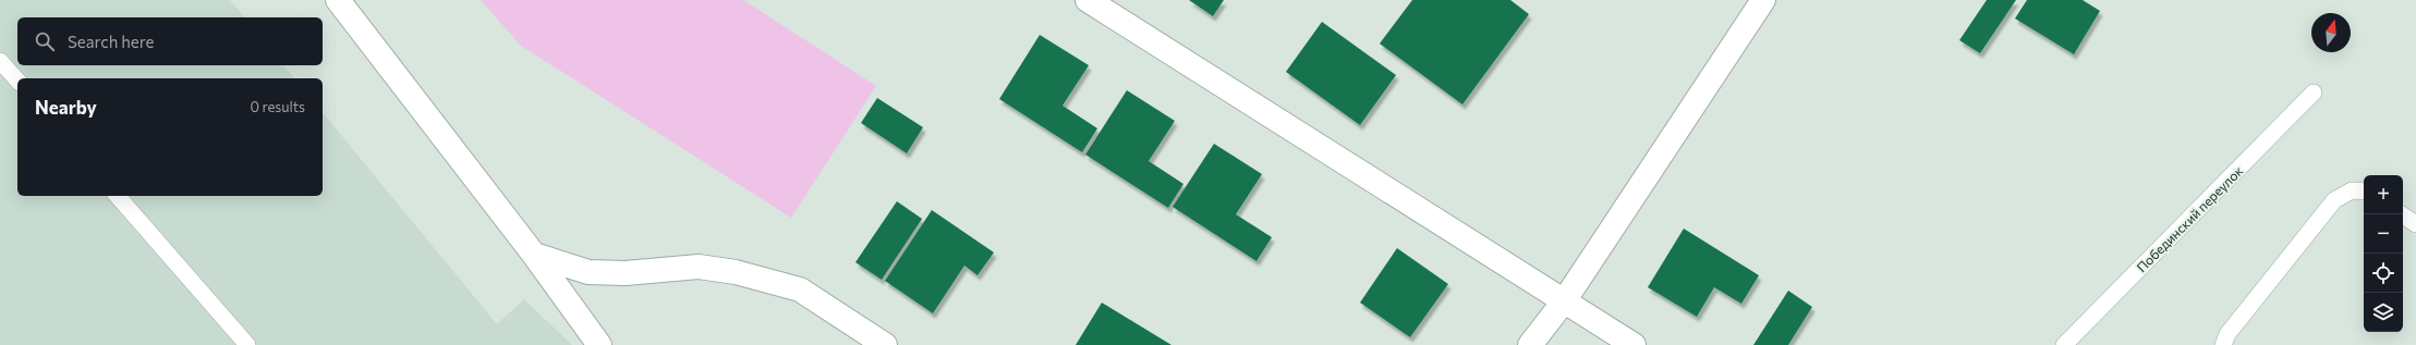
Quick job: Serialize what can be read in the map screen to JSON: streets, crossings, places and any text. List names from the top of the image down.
{
  "streets": {
    "lane": ["Побединский переулок"]
  },
  "north": "top",
  "page": {
    "search": "Search here",
    "heading": ["Nearby", "0 results"],
    "map_buttons": ["+", "−"]
  }
}
